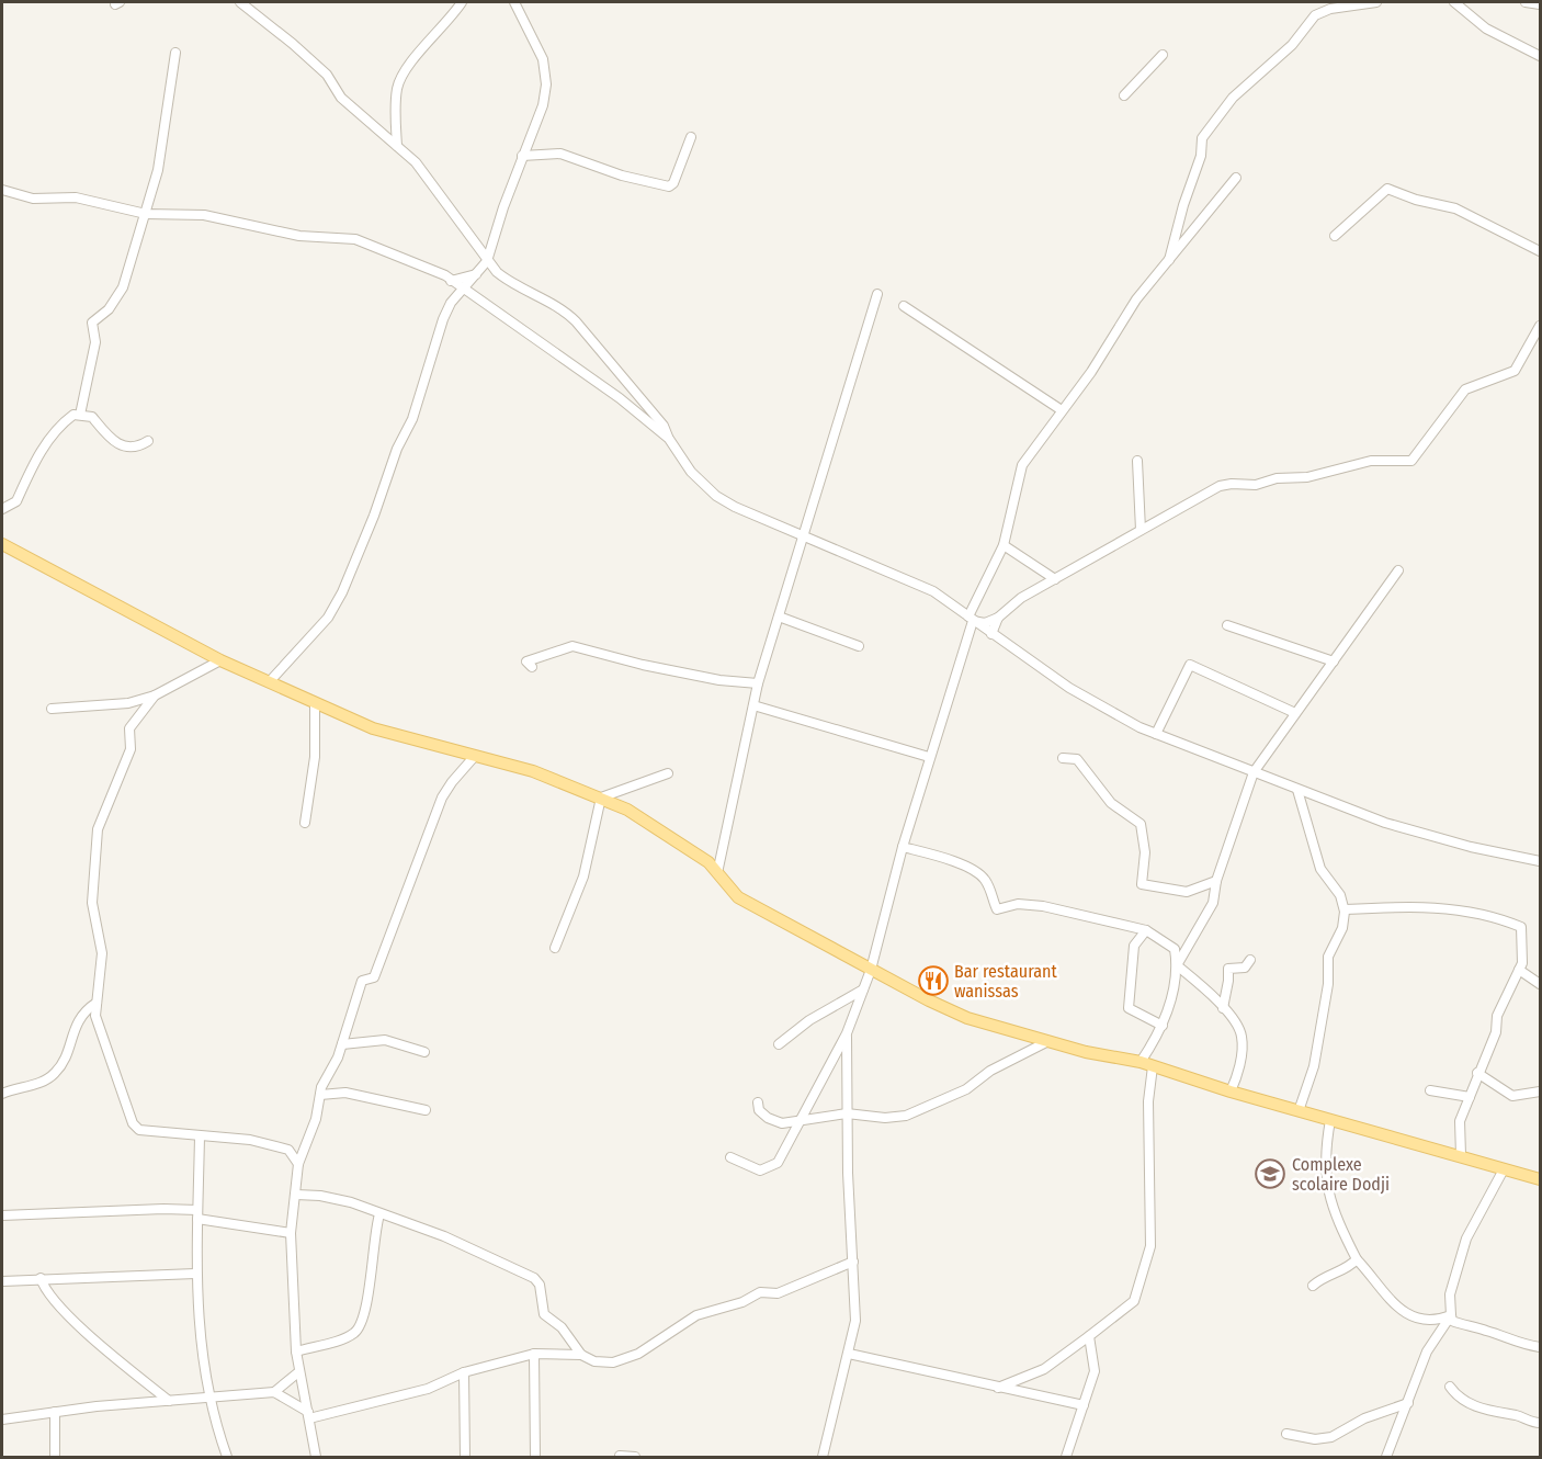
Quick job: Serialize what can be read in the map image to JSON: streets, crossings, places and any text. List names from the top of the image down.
{
  "places": {
    "restaurant": ["Bar restaurant wanissas"],
    "school or university": ["Complexe scolaire Dodji"]
  }
}
